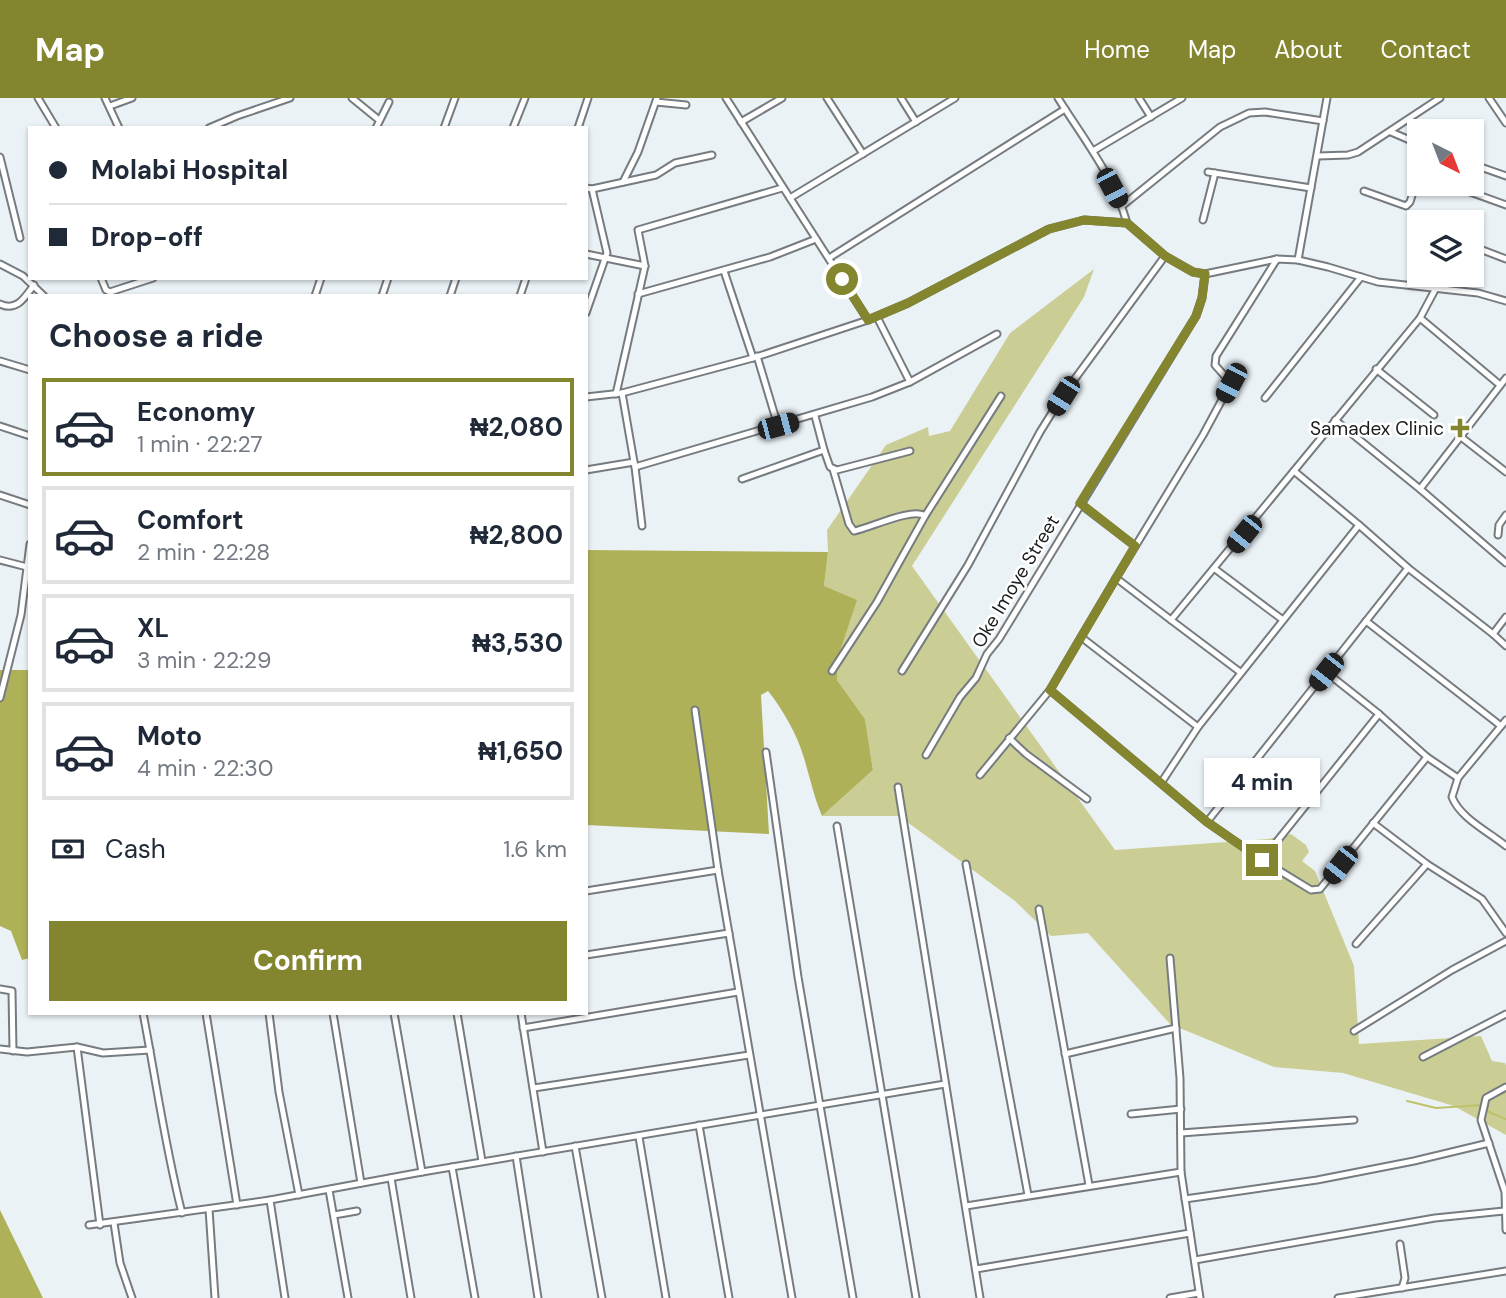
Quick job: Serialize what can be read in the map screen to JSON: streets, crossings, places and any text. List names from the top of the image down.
{
  "streets": {
    "street": ["Oke Imoye Street"]
  },
  "places": {
    "health": ["Samadex Clinic"]
  },
  "north": "bottom right",
  "page": {
    "header": "Map",
    "nav": [
      "Home",
      "Map",
      "About",
      "Contact"
    ],
    "banner": ["Molabi Hospital", "Drop-off"],
    "heading": "Choose a ride",
    "list": [
      {
        "name": "Economy",
        "note": "1 min · 22:27",
        "value": "₦2,080"
      },
      {
        "name": "Comfort",
        "note": "2 min · 22:28",
        "value": "₦2,800"
      },
      {
        "name": "XL",
        "note": "3 min · 22:29",
        "value": "₦3,530"
      },
      {
        "name": "Moto",
        "note": "4 min · 22:30",
        "value": "₦1,650"
      }
    ],
    "bubble": "4 min",
    "pay": ["Cash", "1.6 km"],
    "buttons": "Confirm"
  }
}
